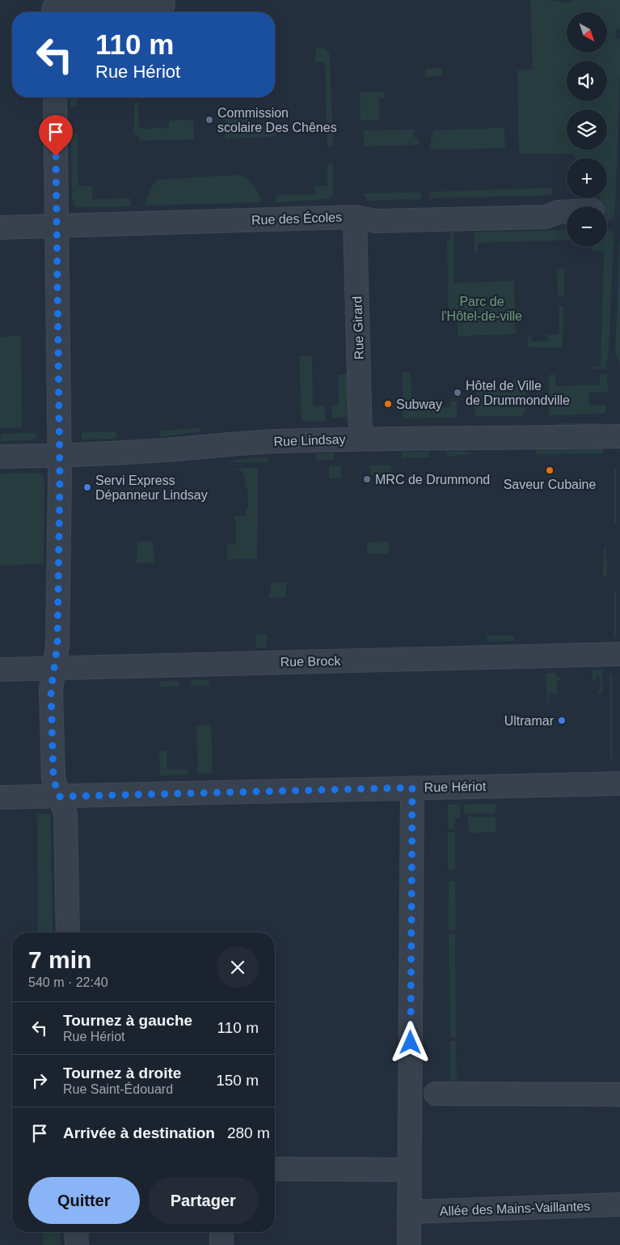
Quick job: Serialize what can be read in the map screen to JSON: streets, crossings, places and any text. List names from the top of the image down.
{
  "streets": {
    "street": [
      "Rue des Écoles",
      "Rue Girard",
      "Rue Lindsay",
      "Rue Brock",
      "Rue Hériot",
      "Allée des Mains-Vaillantes"
    ]
  },
  "crossings": [
    ["Rue des Écoles", "Rue Girard"],
    ["Rue Girard", "Rue Lindsay"]
  ],
  "parks": ["Parc de l'Hôtel-de-ville"],
  "places": [
    "Commission scolaire Des Chênes",
    "Hôtel de Ville de Drummondville",
    "Subway",
    "Saveur Cubaine",
    "MRC de Drummond",
    "Servi Express Dépanneur Lindsay",
    "Ultramar"
  ],
  "north": "bottom right",
  "page": {
    "map_buttons": ["+", "−"],
    "turn": ["110 m", "Rue Hériot"],
    "heading": ["7 min", "540 m · 22:40"],
    "list": [
      {
        "name": "Tournez à gauche",
        "note": "Rue Hériot",
        "value": "110 m"
      },
      {
        "name": "Tournez à droite",
        "note": "Rue Saint-Édouard",
        "value": "150 m"
      },
      {
        "name": "Arrivée à destination",
        "value": "280 m"
      }
    ],
    "buttons": ["Quitter", "Partager"]
  }
}
